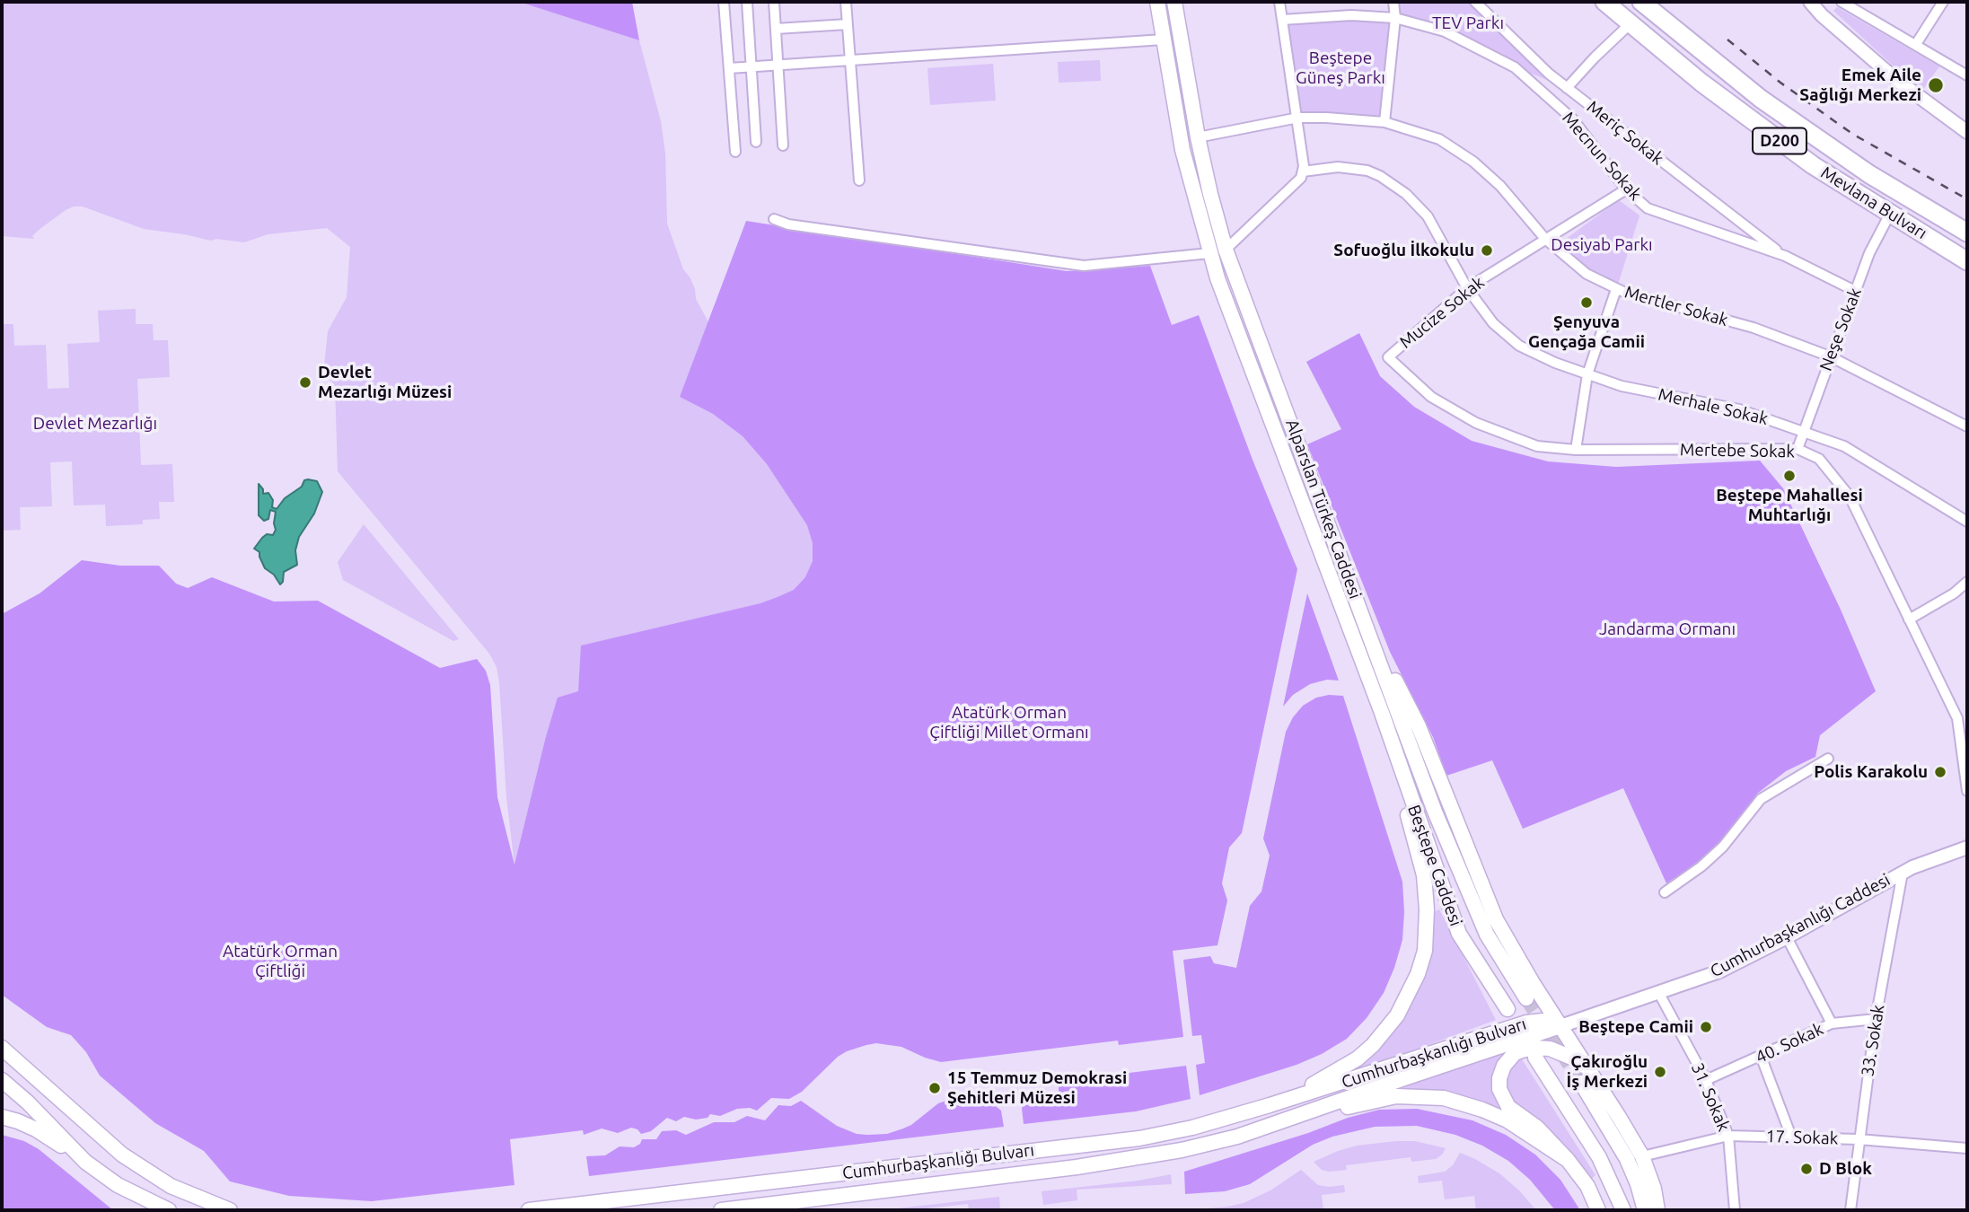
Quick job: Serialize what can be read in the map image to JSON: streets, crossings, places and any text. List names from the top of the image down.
{
  "streets": {
    "highway": ["D200", "Mevlana Bulvarı"],
    "main road": [
      "Alparslan Türkeş Caddesi",
      "Beştepe Caddesi",
      "Cumhurbaşkanlığı Caddesi",
      "Cumhurbaşkanlığı Bulvarı"
    ],
    "street": [
      "Meriç Sokak",
      "Mecnun Sokak",
      "Mertler Sokak",
      "Mucize Sokak",
      "Neşe Sokak",
      "Merhale Sokak",
      "Mertebe Sokak",
      "33. Sokak",
      "40. Sokak",
      "31. Sokak",
      "17. Sokak"
    ]
  },
  "crossings": [
    ["Meriç Sokak", "Mecnun Sokak"],
    ["Mecnun Sokak", "Mucize Sokak"],
    ["Mecnun Sokak", "Neşe Sokak"],
    ["Mevlana Bulvarı", "Neşe Sokak"],
    ["Mertler Sokak", "Mucize Sokak"],
    ["Mertler Sokak", "Neşe Sokak"],
    ["Mertler Sokak", "Alparslan Türkeş Caddesi"],
    ["Mucize Sokak", "Merhale Sokak"],
    ["Mucize Sokak", "Mertebe Sokak"],
    ["Neşe Sokak", "Merhale Sokak"],
    ["Neşe Sokak", "Mertebe Sokak"],
    ["Alparslan Türkeş Caddesi", "Beştepe Caddesi"],
    ["Cumhurbaşkanlığı Caddesi", "33. Sokak"],
    ["Cumhurbaşkanlığı Caddesi", "Cumhurbaşkanlığı Bulvarı"],
    ["Cumhurbaşkanlığı Caddesi", "31. Sokak"],
    ["33. Sokak", "40. Sokak"],
    ["33. Sokak", "17. Sokak"],
    ["40. Sokak", "31. Sokak"],
    ["31. Sokak", "17. Sokak"]
  ],
  "parks": [
    "TEV Parkı",
    "Beştepe Güneş Parkı",
    "Desiyab Parkı",
    "Devlet Mezarlığı",
    "Jandarma Ormanı",
    "Atatürk Orman Çiftliği Millet Ormanı",
    "Atatürk Orman Çiftliği"
  ],
  "places": [
    "Emek Aile Sağlığı Merkezi",
    "Sofuoğlu İlkokulu",
    "Şenyuva Gençağa Camii",
    "Devlet Mezarlığı Müzesi",
    "Beştepe Mahallesi Muhtarlığı",
    "Polis Karakolu",
    "Beştepe Camii",
    "Çakıroğlu İş Merkezi",
    "15 Temmuz Demokrasi Şehitleri Müzesi",
    "D Blok"
  ]
}
